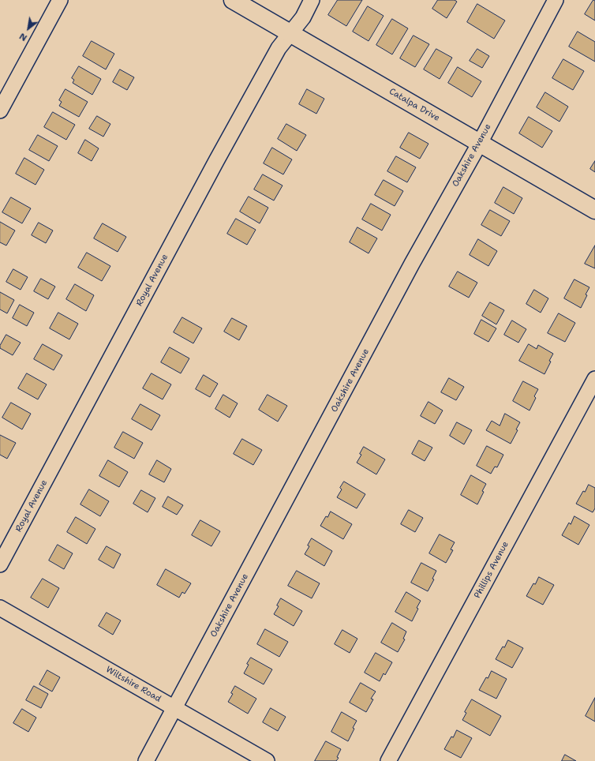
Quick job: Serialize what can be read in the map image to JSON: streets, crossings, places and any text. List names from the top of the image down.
{
  "streets": {
    "street": [
      "Catalpa Drive",
      "Oakshire Avenue",
      "Royal Avenue",
      "Phillips Avenue",
      "Wiltshire Road"
    ]
  },
  "crossings": [
    ["Catalpa Drive", "Oakshire Avenue"],
    ["Catalpa Drive", "Royal Avenue"],
    ["Oakshire Avenue", "Wiltshire Road"]
  ],
  "north": "bottom left"
}
